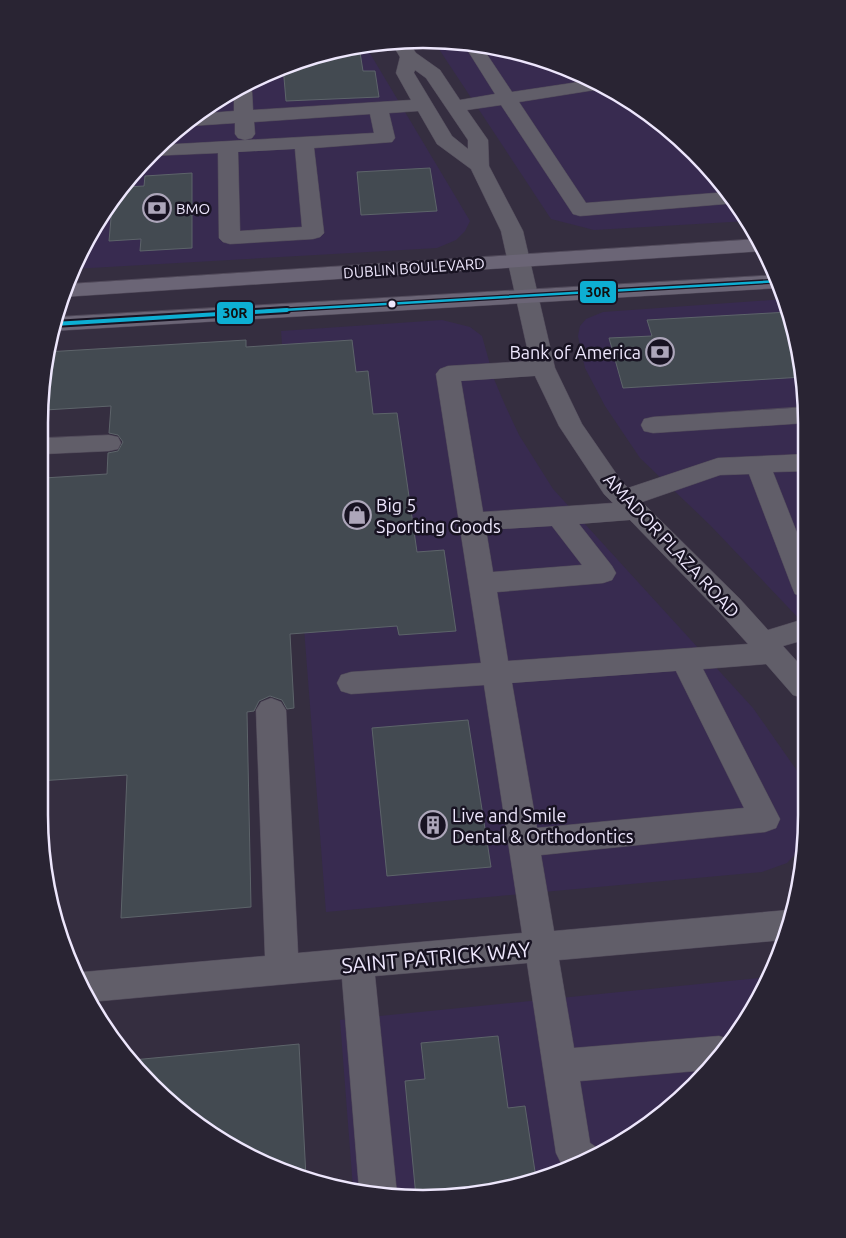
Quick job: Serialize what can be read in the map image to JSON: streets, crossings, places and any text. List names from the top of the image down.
{
  "streets": {
    "main road": ["DUBLIN BOULEVARD"],
    "street": ["AMADOR PLAZA ROAD", "SAINT PATRICK WAY"]
  },
  "crossings": [
    ["DUBLIN BOULEVARD", "AMADOR PLAZA ROAD"]
  ],
  "places": {
    "bank": ["BMO", "Bank of America"],
    "shop": ["Big 5 Sporting Goods"],
    "building": ["Live and Smile Dental & Orthodontics"]
  },
  "lines": ["transit line 30R"]
}
